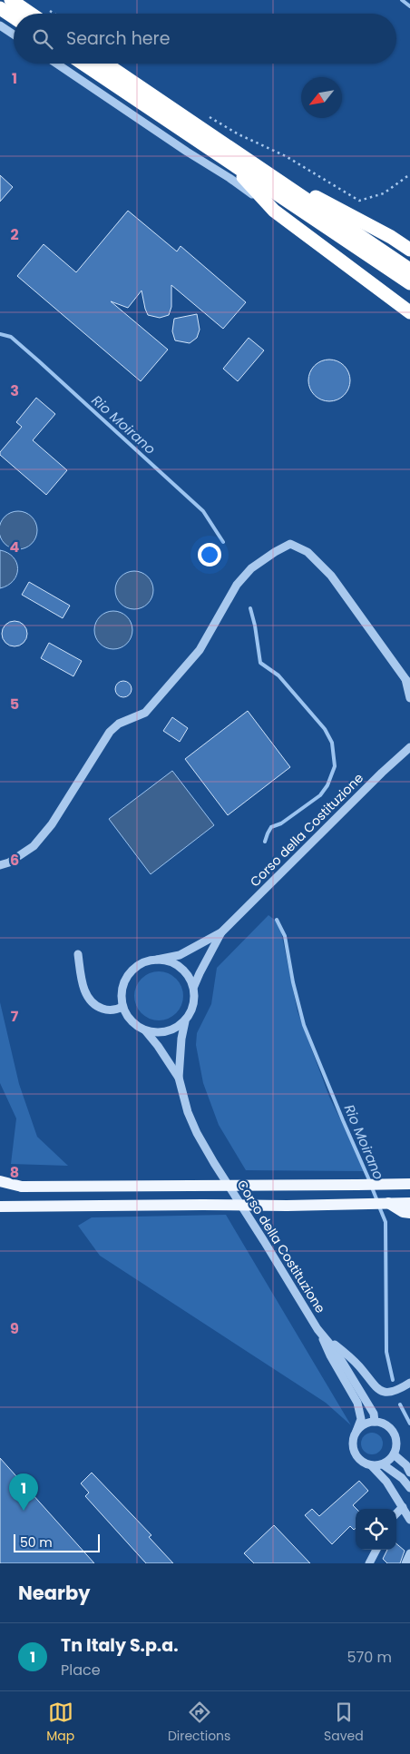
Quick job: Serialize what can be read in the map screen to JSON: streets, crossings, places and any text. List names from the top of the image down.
{
  "streets": {
    "street": ["Corso della Costituzione"]
  },
  "water": ["Rio Moirano"],
  "scale_bar": "50 m",
  "north": "bottom left",
  "page": {
    "search": "Search here",
    "pins": "1",
    "scale": "50 m",
    "heading": "Nearby",
    "list": [
      {
        "mark": "1",
        "name": "Tn Italy S.p.a.",
        "note": "Place",
        "value": "570 m"
      }
    ],
    "nav": ["Map", "Directions", "Saved"]
  },
  "grid": {
    "rows": [
      "1",
      "2",
      "3",
      "4",
      "5",
      "6",
      "7",
      "8",
      "9"
    ]
  }
}
